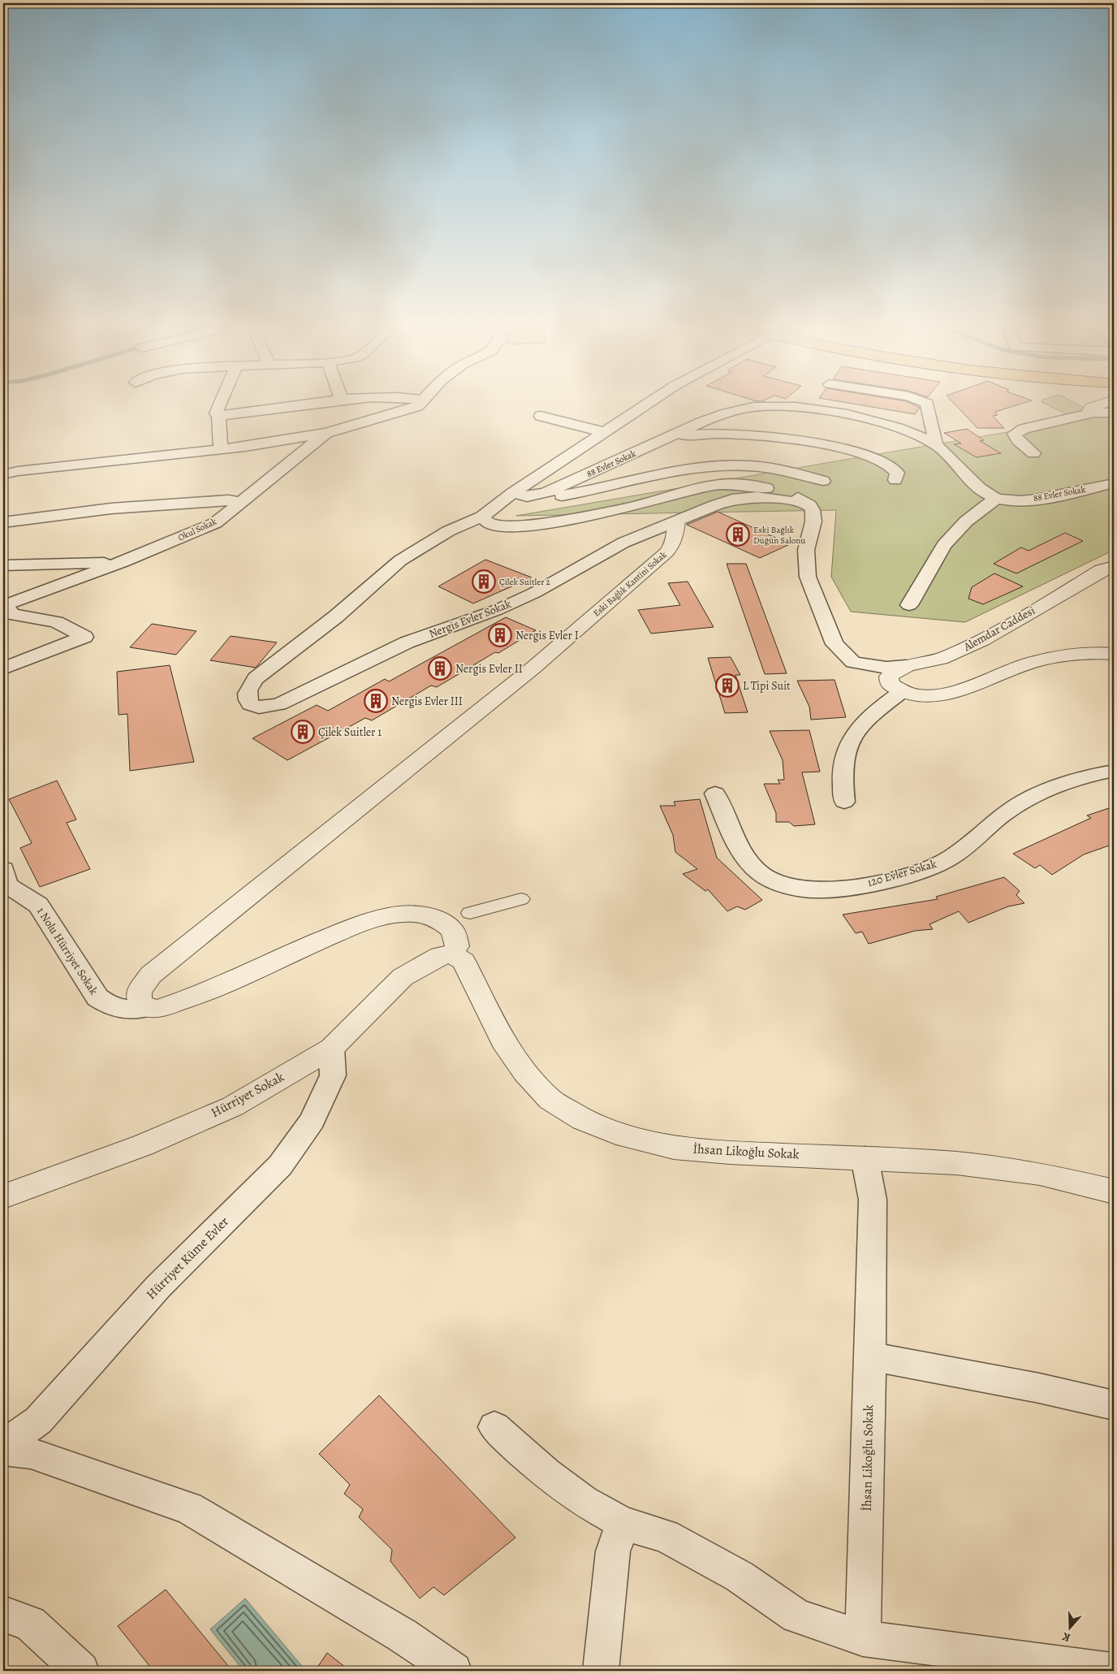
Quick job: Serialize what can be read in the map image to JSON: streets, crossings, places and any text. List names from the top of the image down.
{
  "streets": {
    "street": [
      "88 Evler Sokak",
      "Okul Sokak",
      "Eski Bağlık Kantini Sokak",
      "Nergis Evler Sokak",
      "Alemdar Caddesi",
      "120 Evler Sokak",
      "1 Nolu Hürriyet Sokak",
      "Hürriyet Sokak",
      "İhsan Likoğlu Sokak",
      "Hürriyet Küme Evler"
    ]
  },
  "crossings": [
    ["Eski Bağlık Kantini Sokak", "Nergis Evler Sokak"],
    ["Eski Bağlık Kantini Sokak", "1 Nolu Hürriyet Sokak"],
    ["Hürriyet Sokak", "İhsan Likoğlu Sokak"],
    ["Hürriyet Sokak", "Hürriyet Küme Evler"]
  ],
  "places": {
    "building": [
      "Eski Bağlık Düğün Salonu",
      "Çilek Suitler 2",
      "Nergis Evler I",
      "Nergis Evler II",
      "L Tipi Suit",
      "Nergis Evler III",
      "Çilek Suitler 1"
    ]
  },
  "north": "bottom"
}
